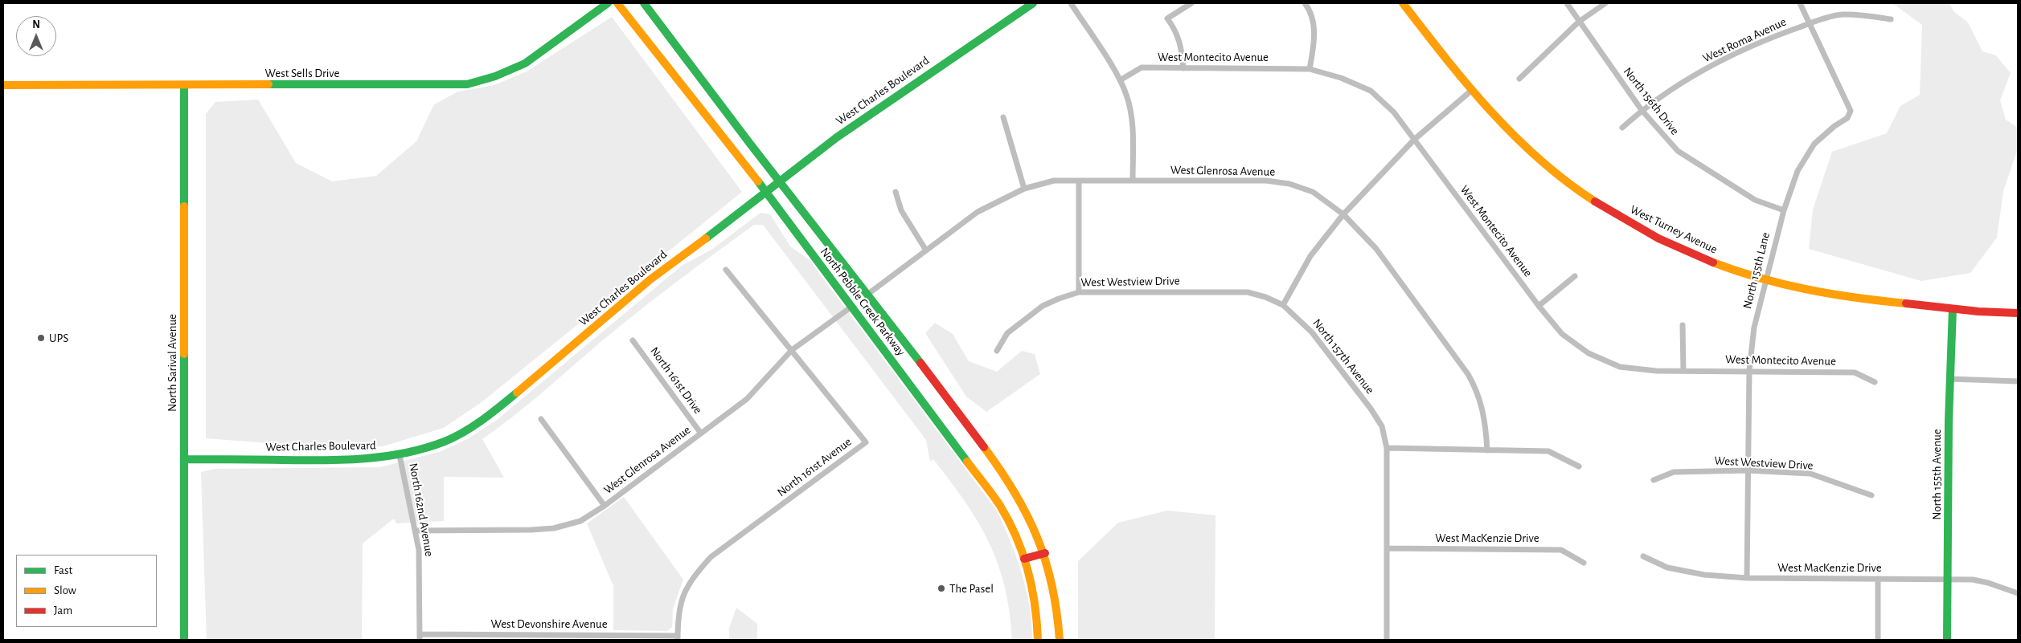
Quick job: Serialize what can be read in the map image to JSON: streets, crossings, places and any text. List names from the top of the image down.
{
  "streets": {
    "street": [
      "West Roma Avenue",
      "West Montecito Avenue",
      "West Sells Drive",
      "West Charles Boulevard",
      "North 156th Drive",
      "West Glenrosa Avenue",
      "West Turney Avenue",
      "North 155th Lane",
      "West Westview Drive",
      "North Pebble Creek Parkway",
      "North 157th Avenue",
      "North Sarival Avenue",
      "North 161st Drive",
      "North 161st Avenue",
      "North 155th Avenue",
      "North 162nd Avenue",
      "West MacKenzie Drive",
      "West Devonshire Avenue"
    ]
  },
  "crossings": [
    ["West Roma Avenue", "North 156th Drive"],
    ["West Roma Avenue", "North 155th Lane"],
    ["West Montecito Avenue", "North 155th Lane"],
    ["West Sells Drive", "North Sarival Avenue"],
    ["West Charles Boulevard", "North Pebble Creek Parkway"],
    ["West Charles Boulevard", "North Sarival Avenue"],
    ["West Charles Boulevard", "North 162nd Avenue"],
    ["North 156th Drive", "North 155th Lane"],
    ["West Glenrosa Avenue", "North Pebble Creek Parkway"],
    ["West Glenrosa Avenue", "North 161st Drive"],
    ["West Glenrosa Avenue", "North 161st Avenue"],
    ["West Glenrosa Avenue", "North 162nd Avenue"],
    ["West Turney Avenue", "North 155th Lane"],
    ["West Turney Avenue", "North 155th Avenue"],
    ["North 155th Lane", "West Westview Drive"],
    ["North 155th Lane", "West MacKenzie Drive"],
    ["West Westview Drive", "North 157th Avenue"],
    ["North 157th Avenue", "West MacKenzie Drive"],
    ["North 161st Avenue", "West Devonshire Avenue"],
    ["North 155th Avenue", "West MacKenzie Drive"],
    ["North 162nd Avenue", "West Devonshire Avenue"]
  ],
  "places": ["UPS", "The Pasel"],
  "legend": ["Fast", "Slow", "Jam"],
  "north": "top"
}
